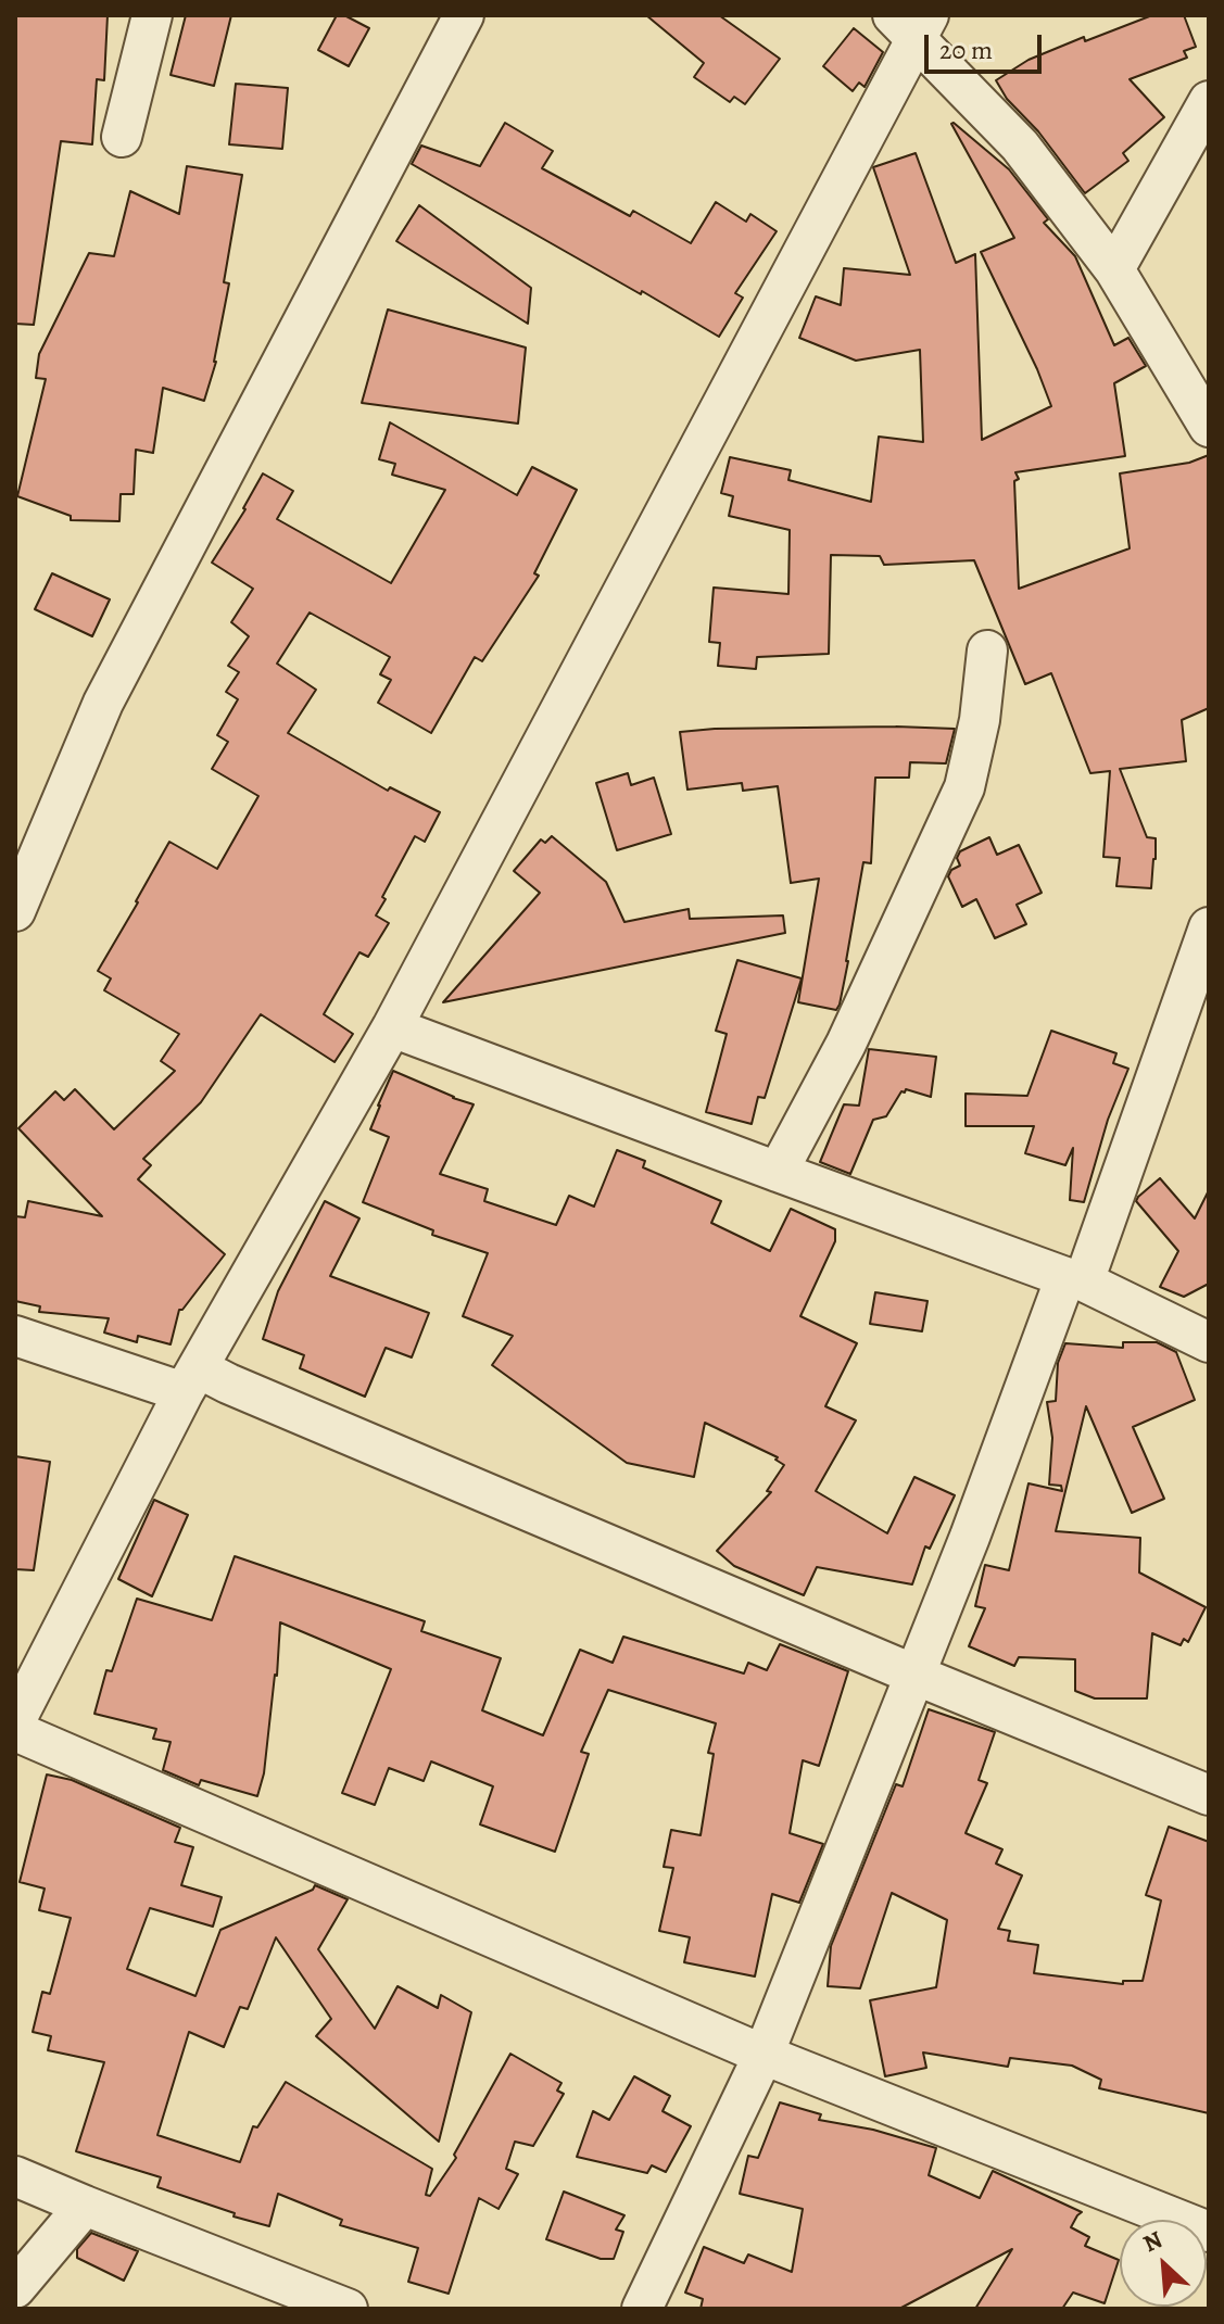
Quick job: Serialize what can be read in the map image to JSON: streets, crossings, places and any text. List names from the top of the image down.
{
  "scale_bar": "20 m",
  "north": "top left"
}
